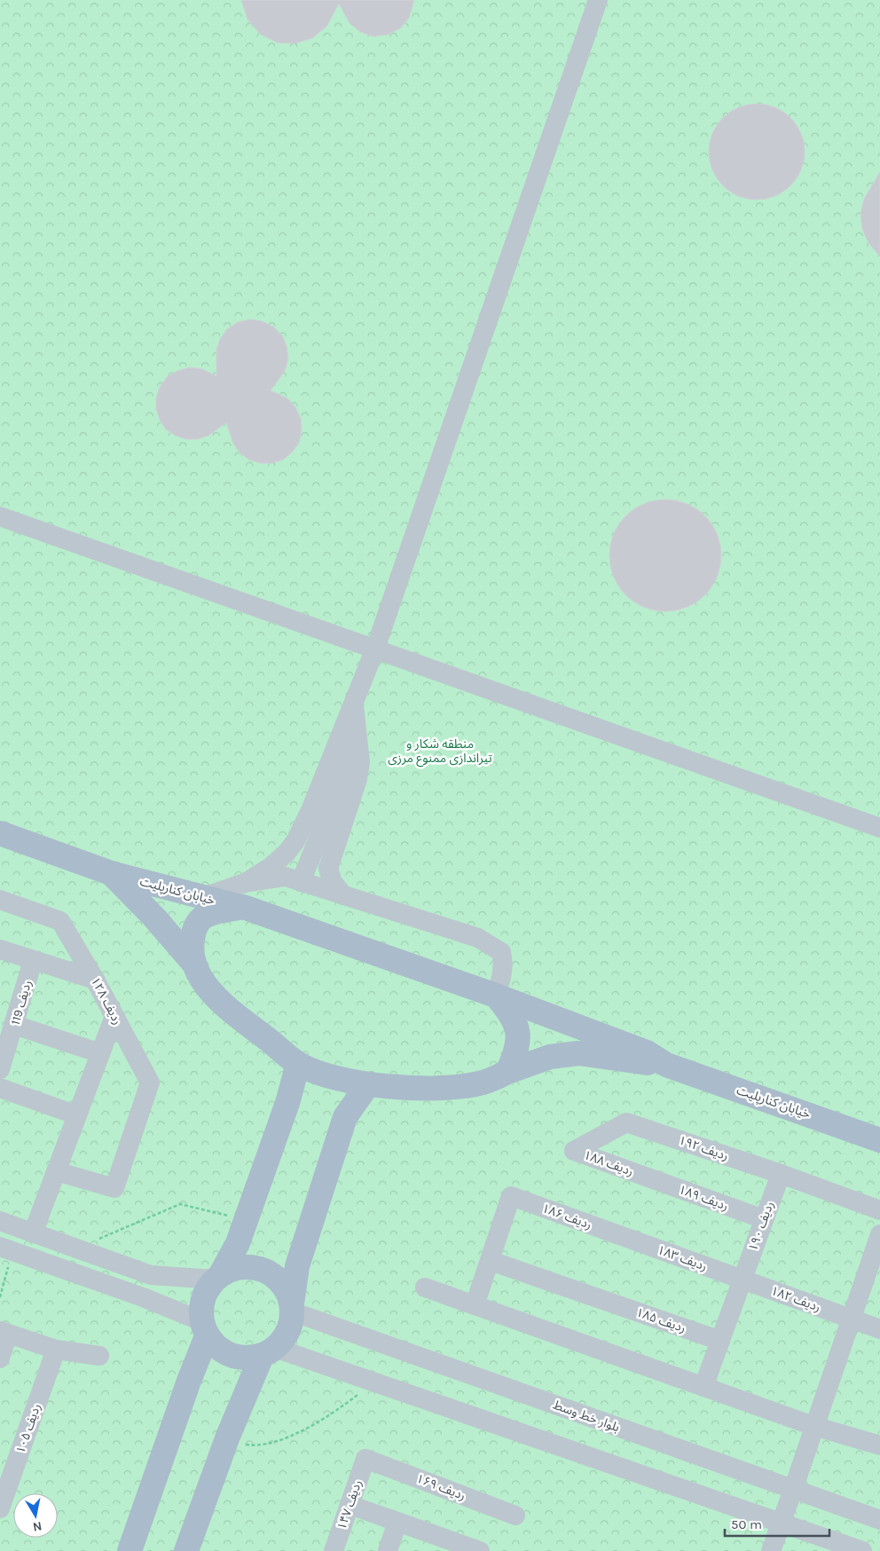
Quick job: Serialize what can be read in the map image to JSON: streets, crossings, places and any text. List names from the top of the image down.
{
  "streets": {
    "main road": ["خیابان کنارپلیت"],
    "street": [
      "ردیف ۱۲۸",
      "ردیف 119",
      "ردیف ۱۹۲",
      "ردیف ۱۸۸",
      "ردیف ۱۸۹",
      "ردیف ۱۸۶",
      "ردیف ۱۹۰",
      "ردیف ۱۸۳",
      "ردیف ۱۸۲",
      "ردیف ۱۸۵",
      "بلوار خط وسط",
      "ردیف ۱۰۵",
      "ردیف ۱۶۹",
      "ردیف ۱۴۷"
    ]
  },
  "crossings": [
    ["ردیف ۱۹۲", "ردیف ۱۸۸"],
    ["ردیف ۱۹۲", "ردیف ۱۹۰"],
    ["ردیف ۱۸۸", "ردیف ۱۸۹"],
    ["ردیف ۱۸۹", "ردیف ۱۹۰"],
    ["ردیف ۱۸۶", "ردیف ۱۸۳"],
    ["ردیف ۱۸۶", "ردیف ۱۸۵"],
    ["ردیف ۱۹۰", "ردیف ۱۸۳"],
    ["ردیف ۱۹۰", "ردیف ۱۸۲"],
    ["ردیف ۱۹۰", "ردیف ۱۸۵"],
    ["ردیف ۱۸۳", "ردیف ۱۸۲"],
    ["ردیف ۱۶۹", "ردیف ۱۴۷"]
  ],
  "parks": ["منطقه شکار و تیراندازی ممنوع مرزی"],
  "scale_bar": "50 m",
  "north": "bottom"
}
